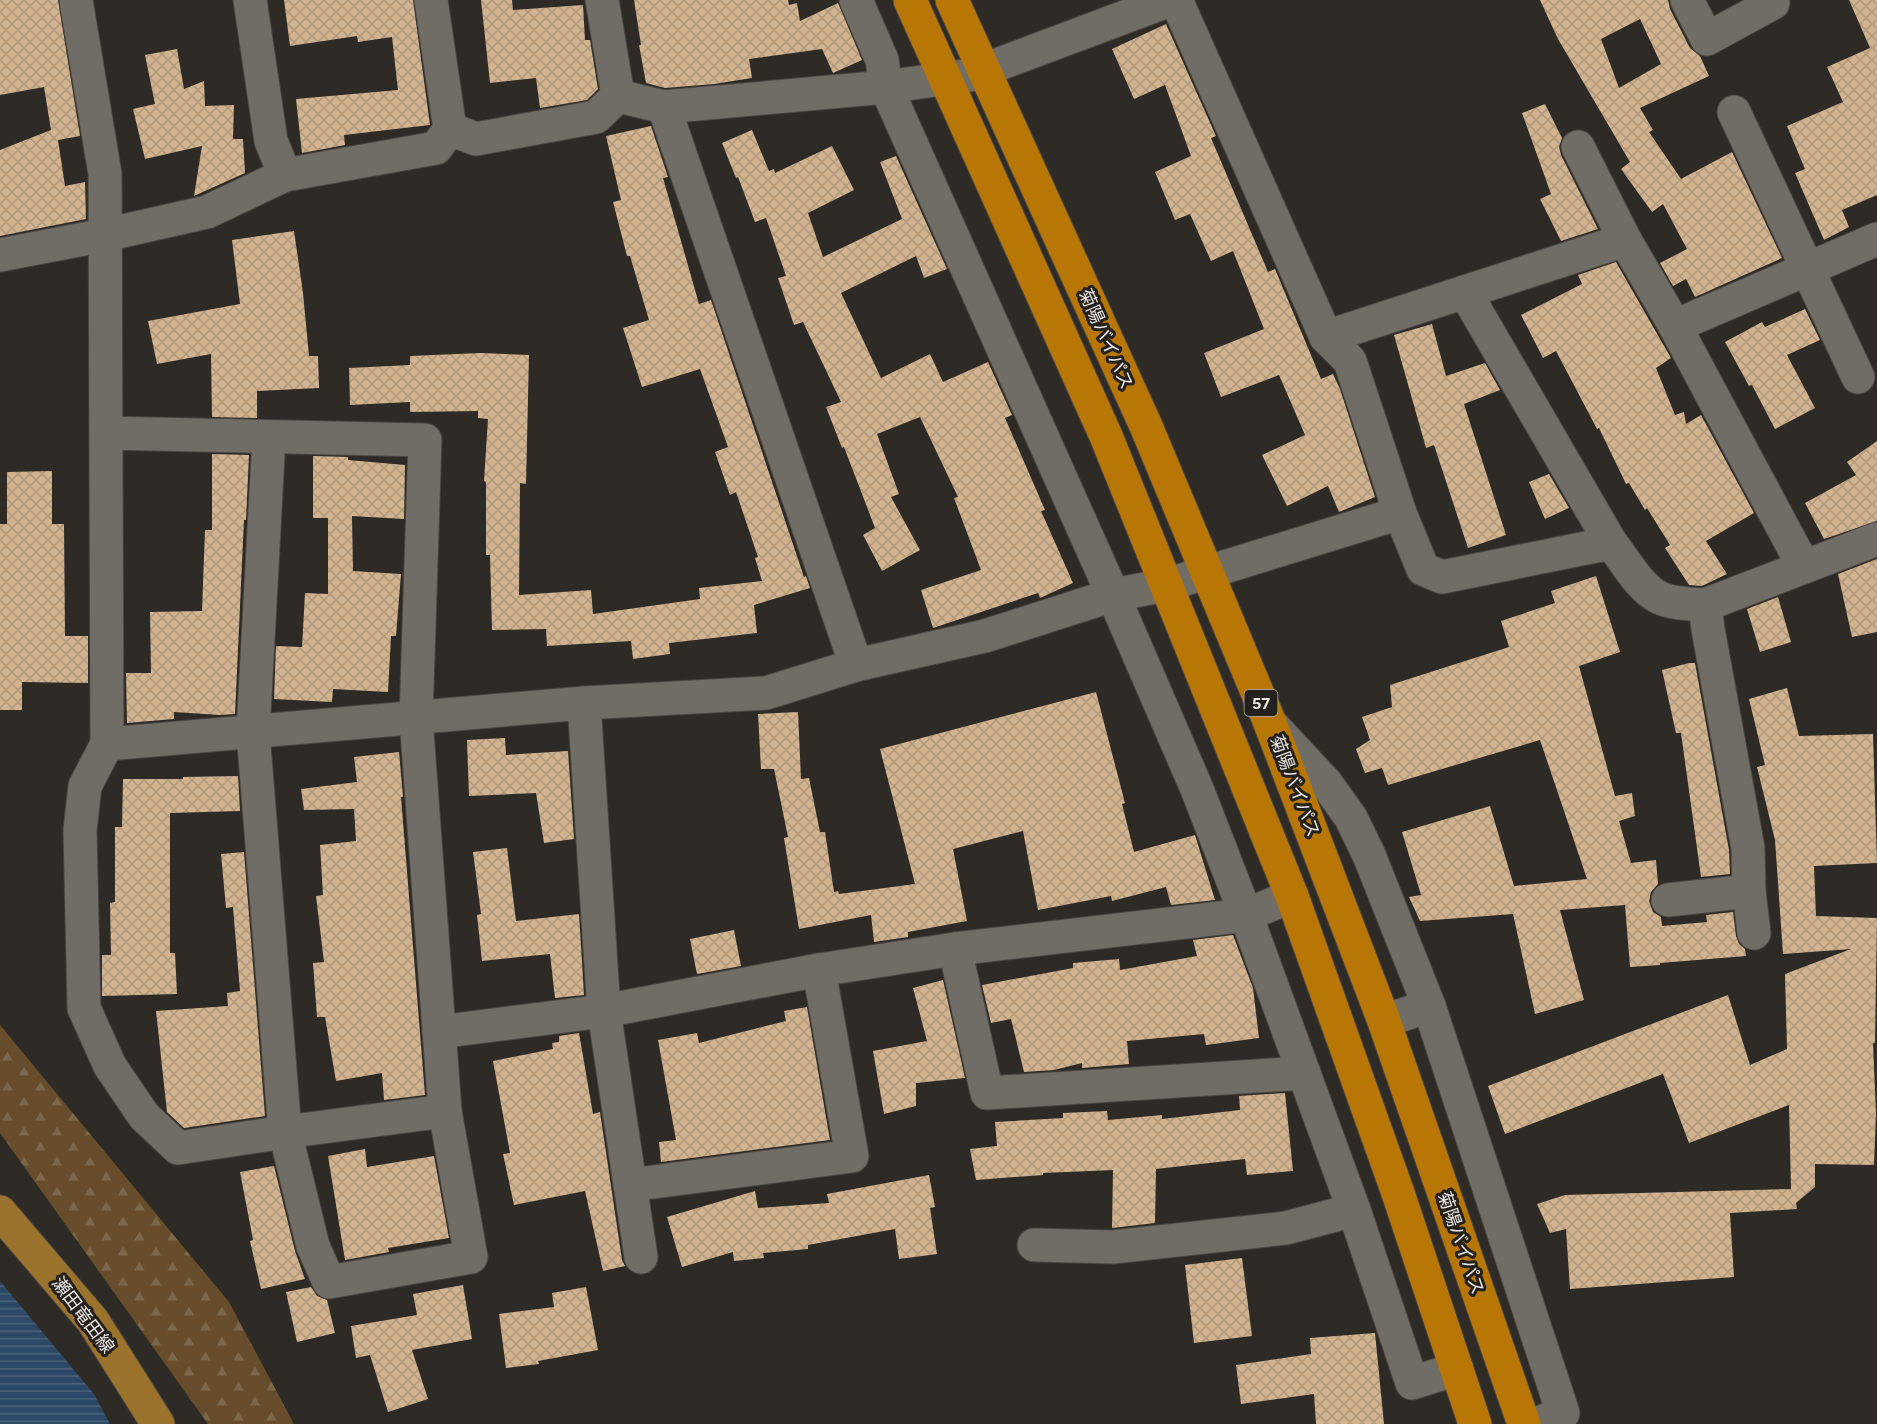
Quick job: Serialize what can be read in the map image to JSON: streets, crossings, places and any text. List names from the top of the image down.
{
  "streets": {
    "highway": ["菊陽バイパス", "57"],
    "main road": ["瀬田竜田線"]
  }
}
